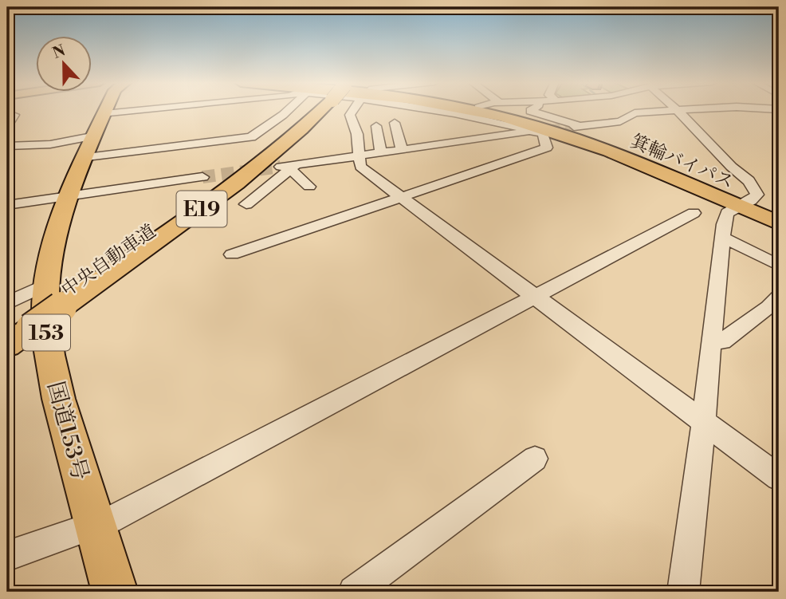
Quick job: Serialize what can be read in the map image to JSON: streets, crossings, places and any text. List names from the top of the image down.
{
  "streets": {
    "highway": [
      "箕輪バイパス",
      "E19",
      "中央自動車道",
      "153",
      "国道153号"
    ]
  },
  "crossings": [
    ["中央自動車道", "国道153号"]
  ],
  "north": "top"
}
